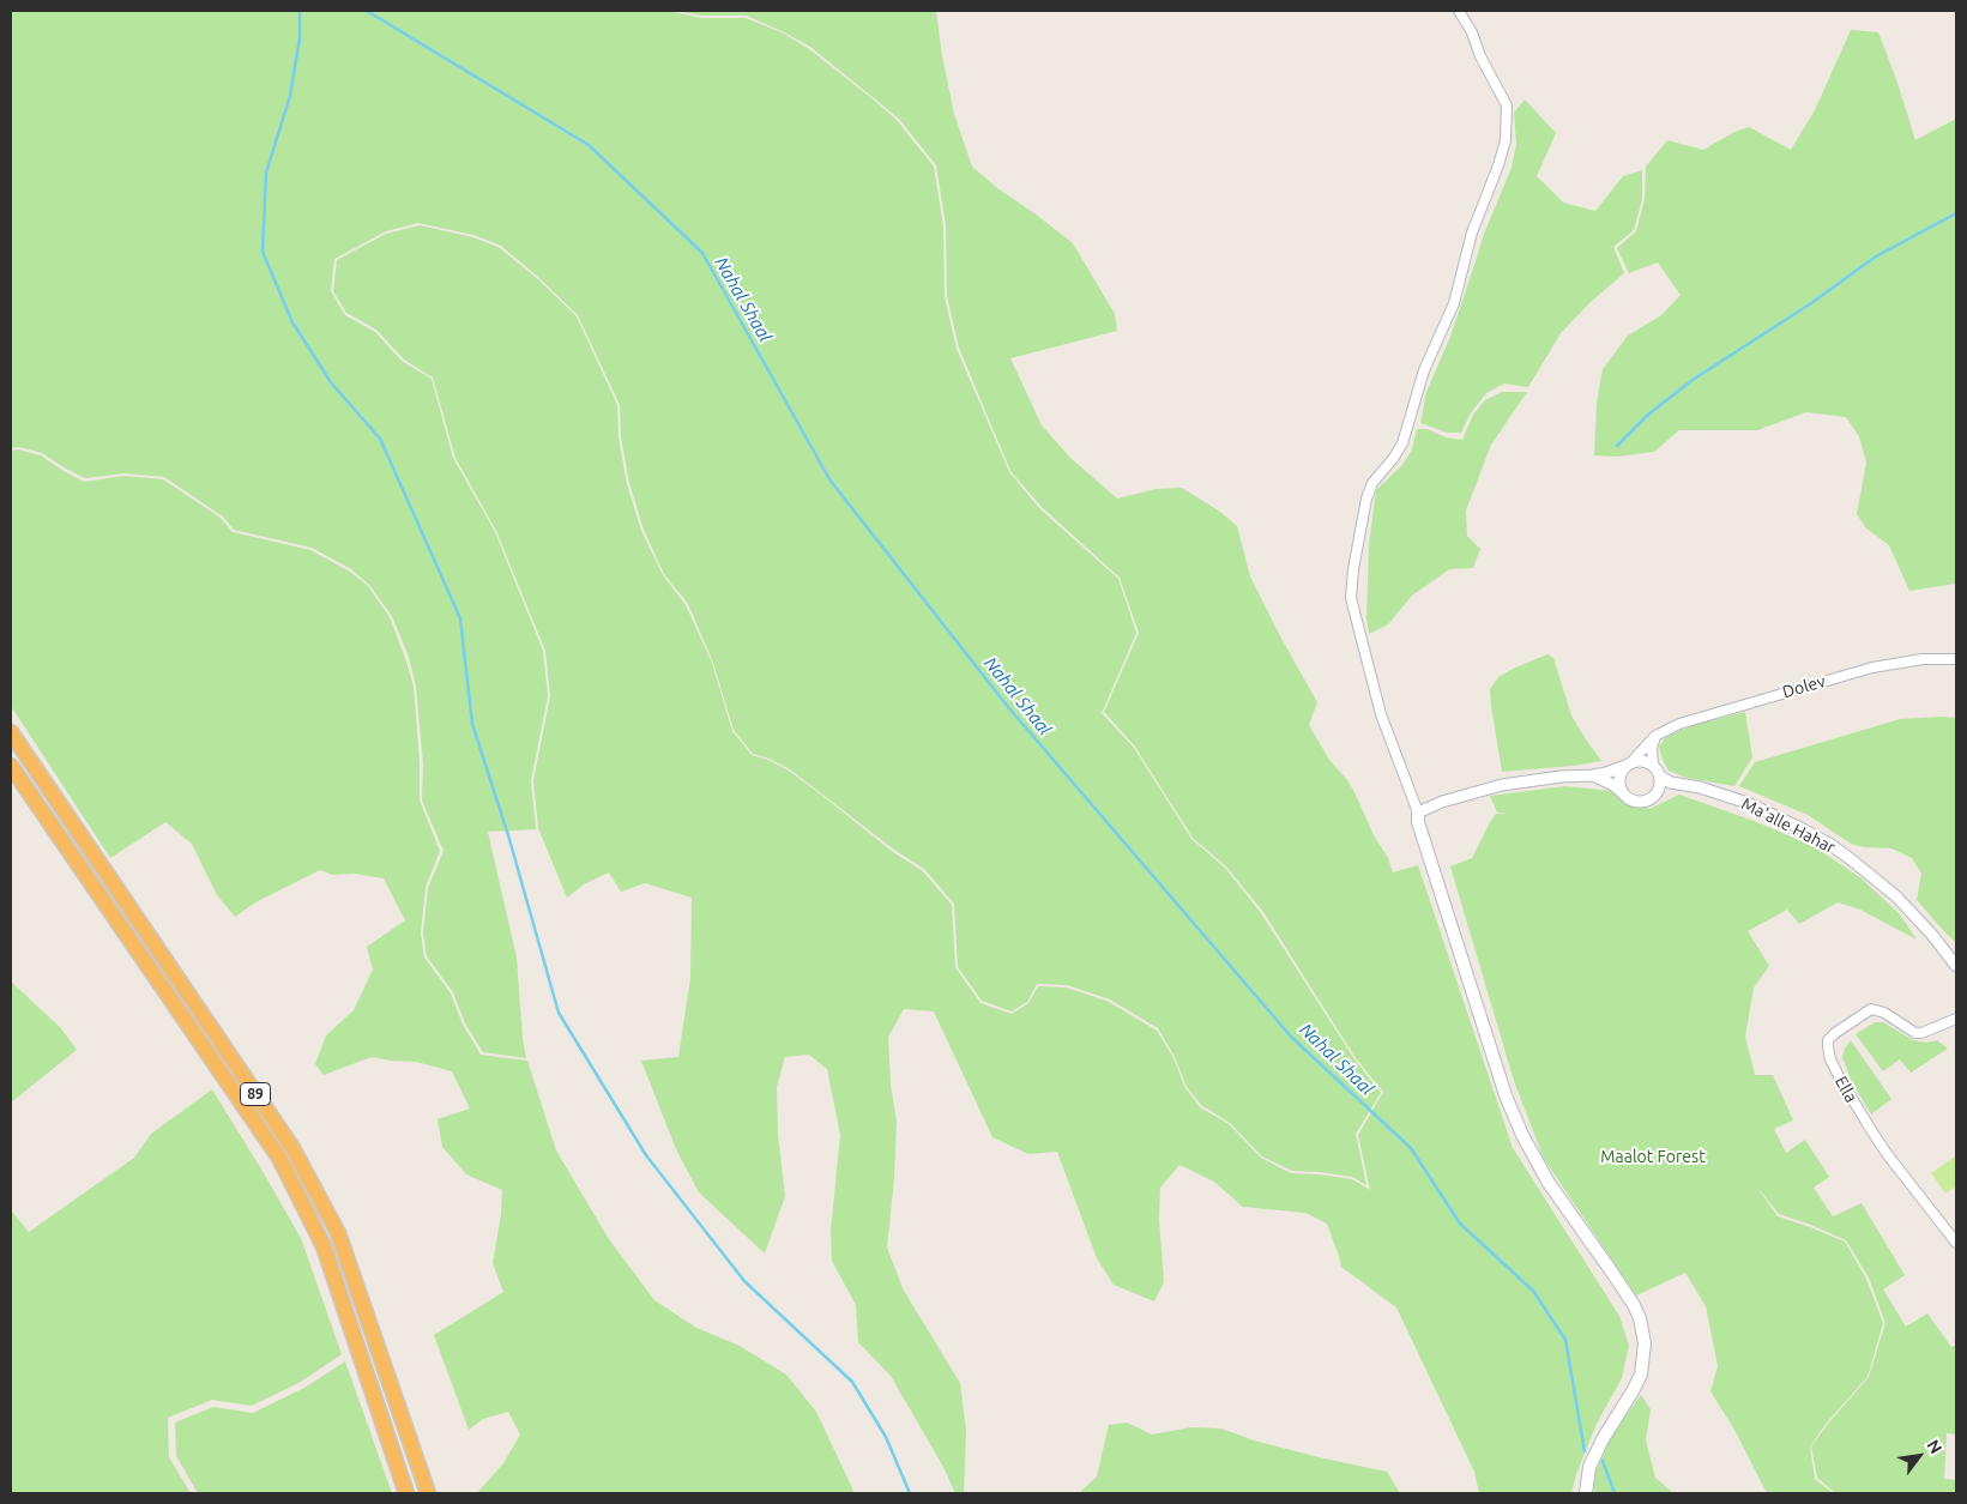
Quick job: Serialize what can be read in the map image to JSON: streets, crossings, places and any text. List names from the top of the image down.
{
  "streets": {
    "highway": ["89"],
    "street": ["Dolev", "Ma'alle Hahar", "Ella"]
  },
  "water": ["Nahal Shaal"],
  "parks": ["Maalot Forest"],
  "north": "top right"
}
